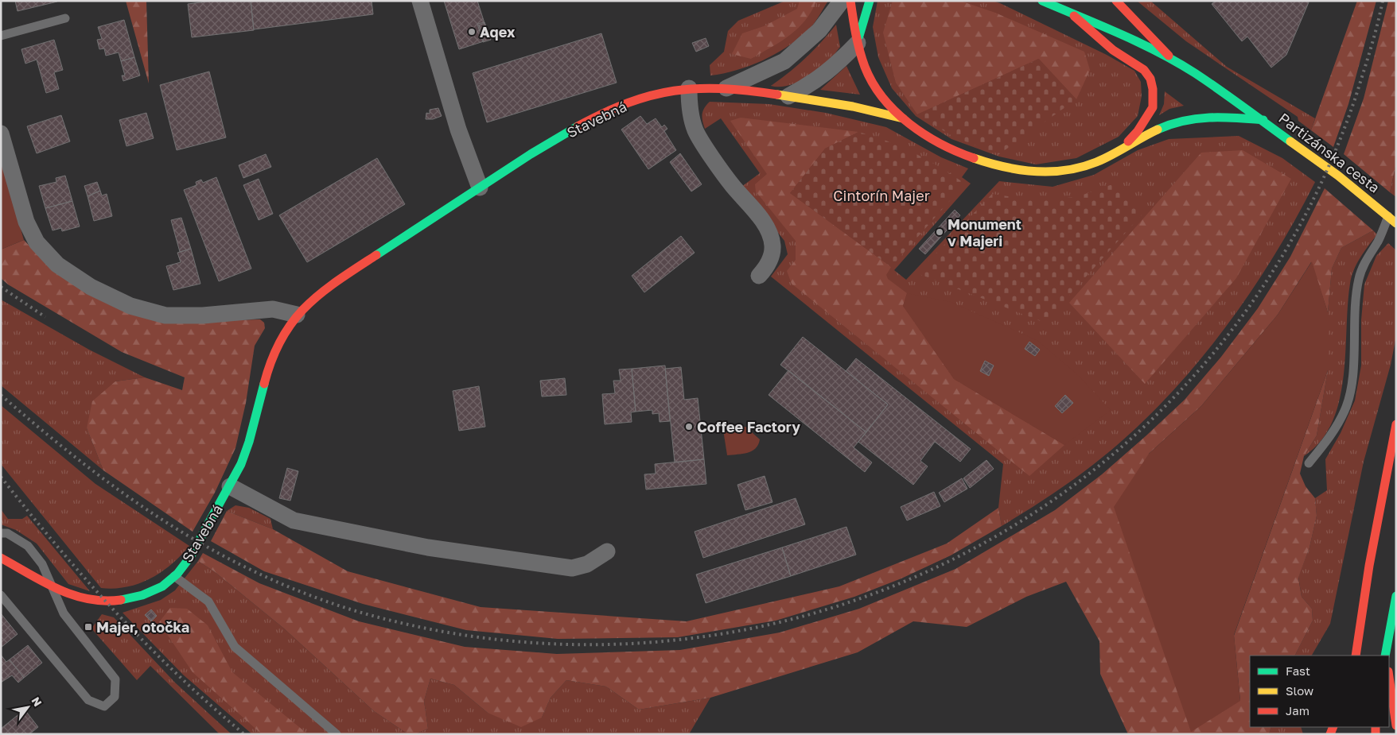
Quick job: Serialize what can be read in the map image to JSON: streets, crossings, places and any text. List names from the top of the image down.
{
  "streets": {
    "main road": ["Stavebná", "Partizánska cesta"]
  },
  "crossings": [
    ["Stavebná", "Partizánska cesta"]
  ],
  "parks": ["Cintorín Majer"],
  "places": {
    "other": ["Aqex", "Monument v Majeri", "Coffee Factory"],
    "transit": ["Majer, otočka"]
  },
  "legend": ["Fast", "Slow", "Jam"],
  "north": "top right"
}
